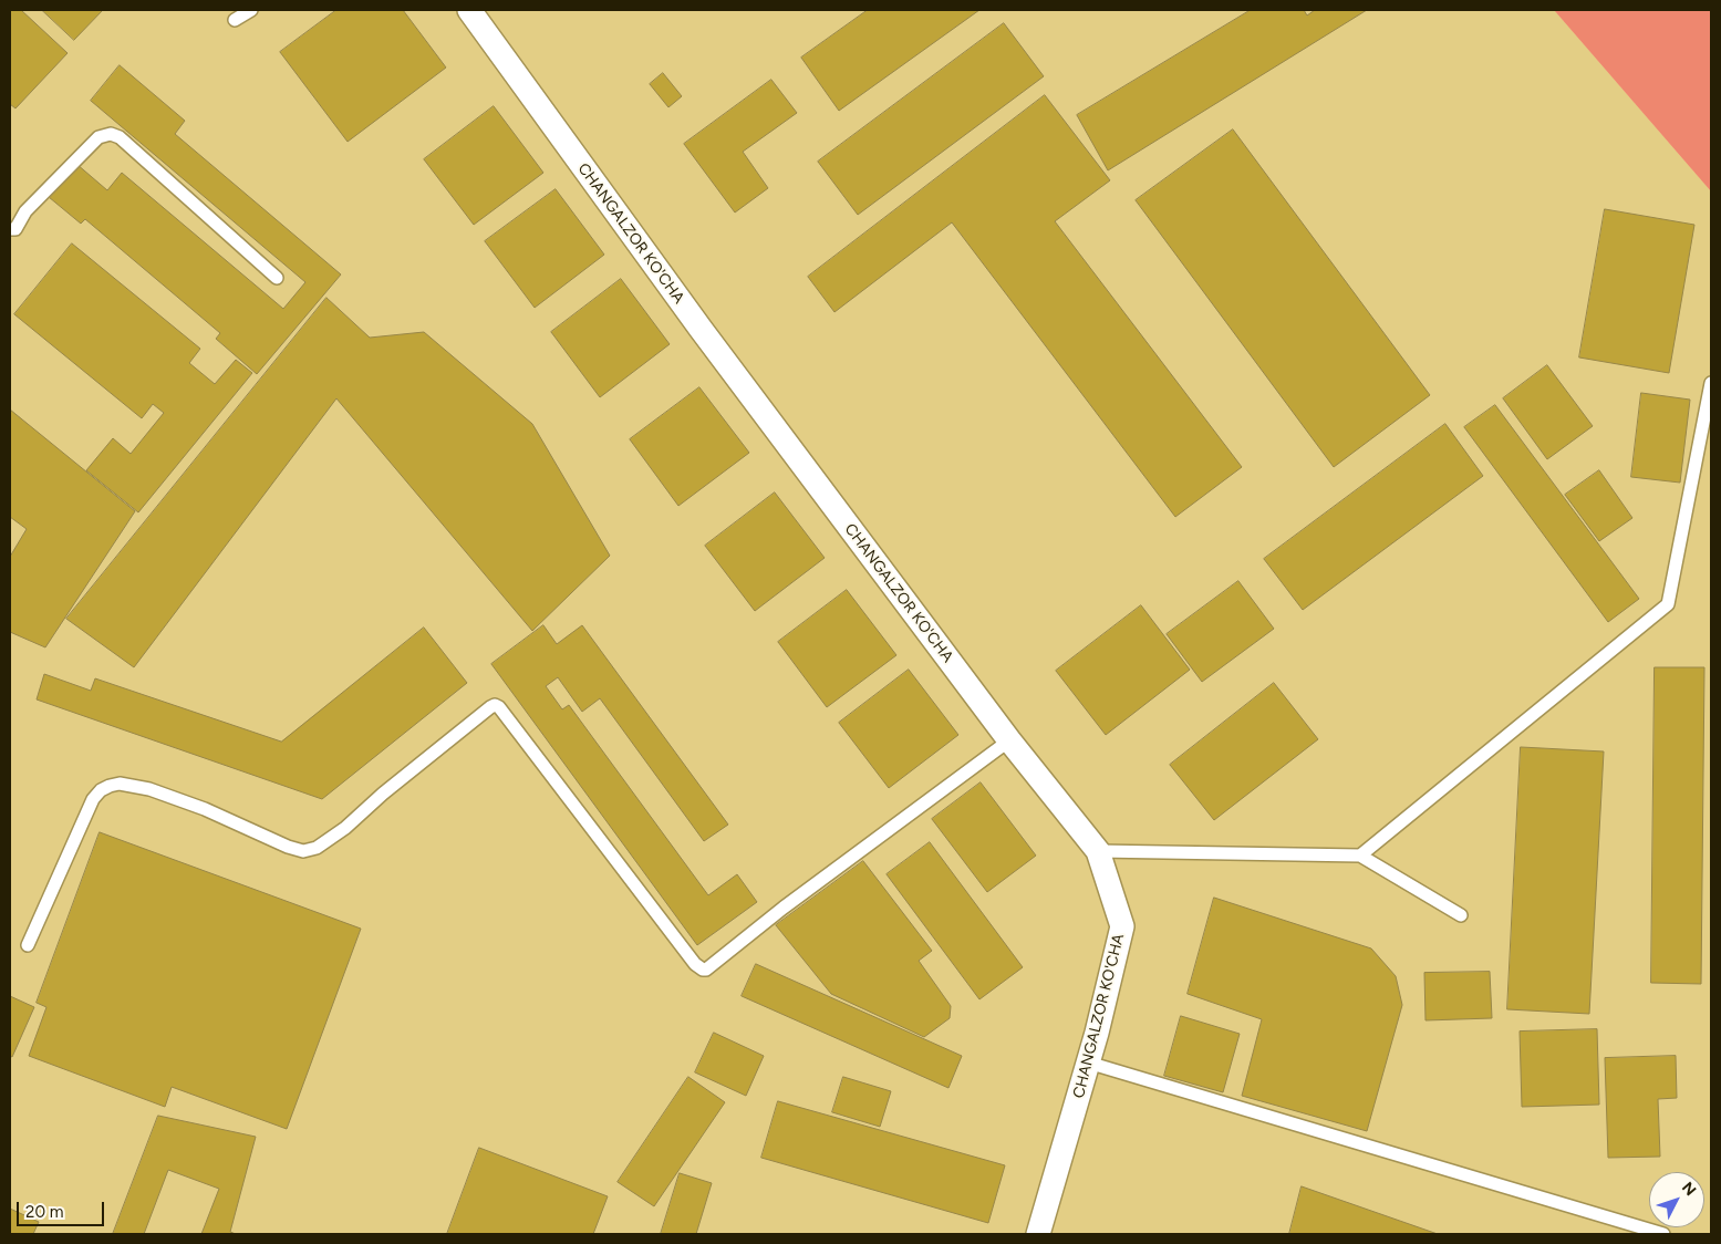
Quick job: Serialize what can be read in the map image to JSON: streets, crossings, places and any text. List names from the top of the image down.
{
  "streets": {
    "street": ["CHANGALZOR KO'CHA"]
  },
  "scale_bar": "20 m",
  "north": "top right"
}
